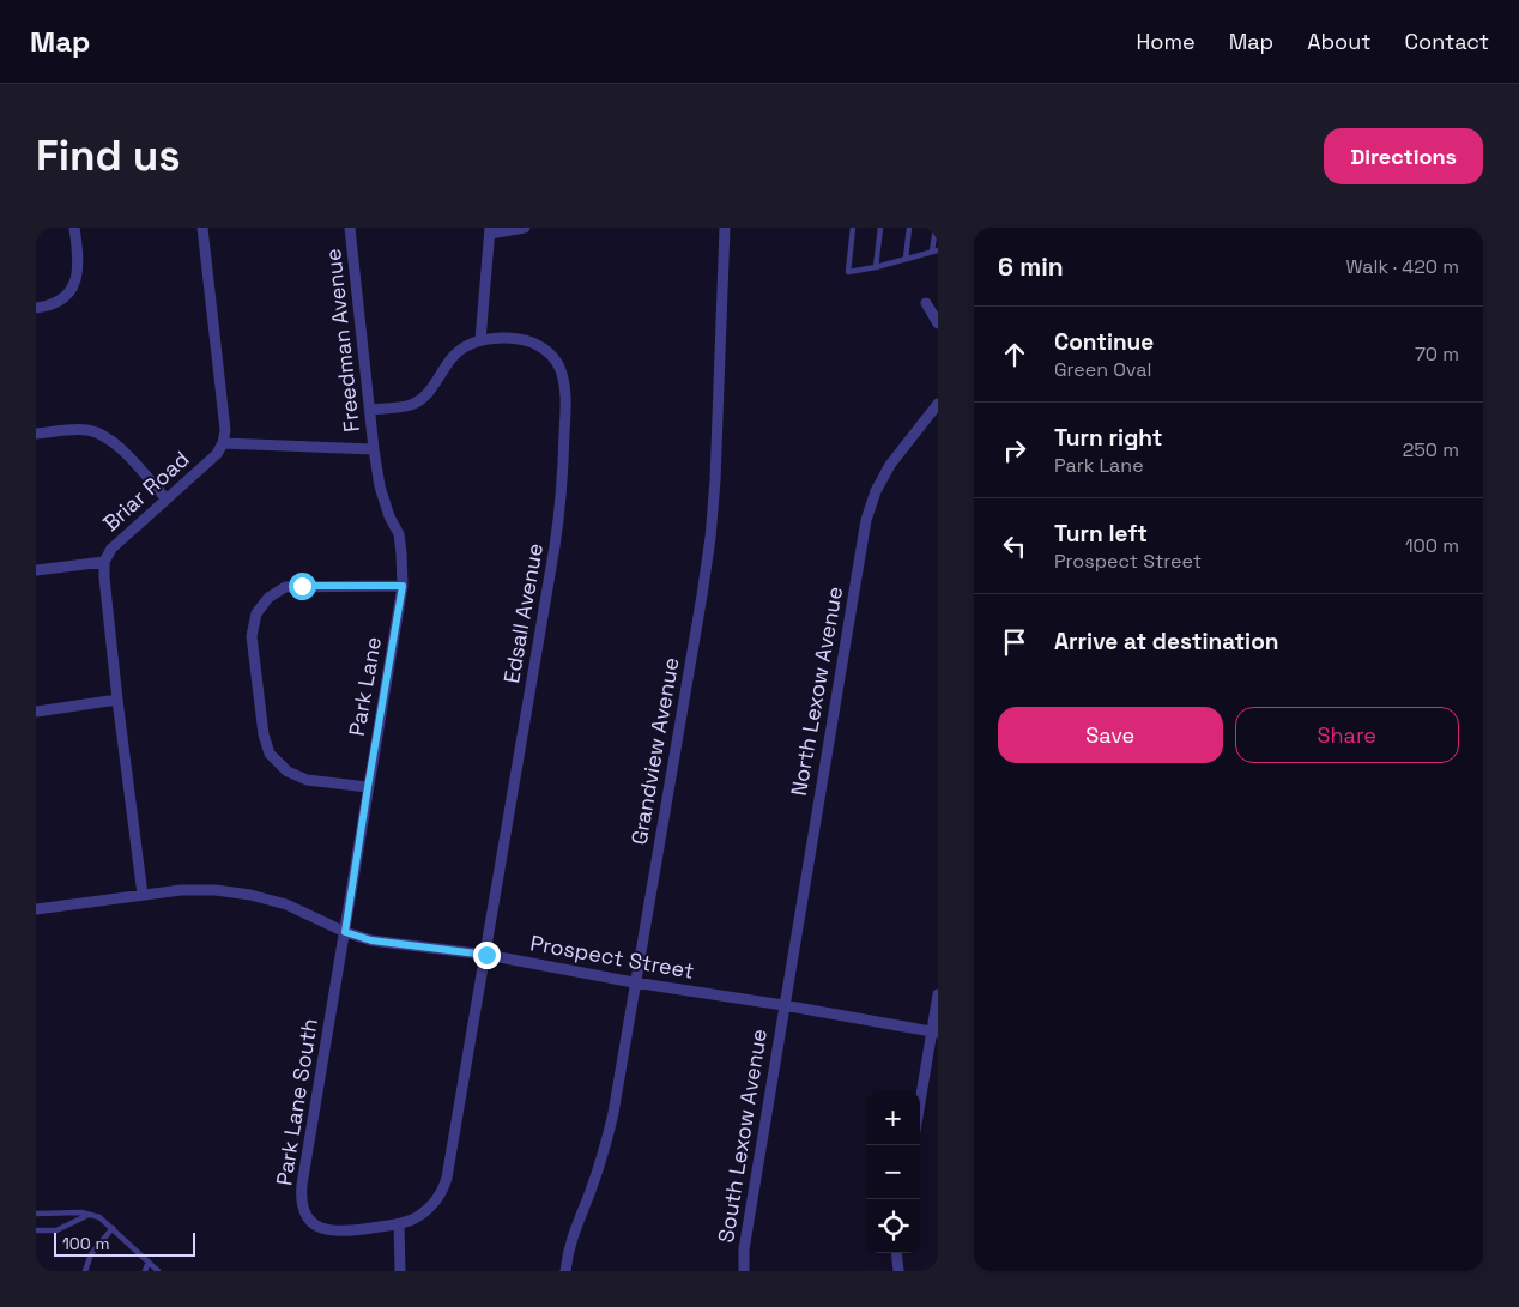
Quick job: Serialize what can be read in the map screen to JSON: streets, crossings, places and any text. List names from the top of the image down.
{
  "streets": {
    "street": [
      "Freedman Avenue",
      "Briar Road",
      "Edsall Avenue",
      "Park Lane",
      "North Lexow Avenue",
      "Grandview Avenue",
      "Prospect Street",
      "Park Lane South",
      "South Lexow Avenue"
    ]
  },
  "crossings": [
    ["Freedman Avenue", "Park Lane"],
    ["Briar Road", "Prospect Street"],
    ["Edsall Avenue", "Prospect Street"],
    ["Edsall Avenue", "Park Lane South"],
    ["Park Lane", "Prospect Street"],
    ["Park Lane", "Park Lane South"],
    ["North Lexow Avenue", "Prospect Street"],
    ["North Lexow Avenue", "South Lexow Avenue"],
    ["Grandview Avenue", "Prospect Street"],
    ["Prospect Street", "Park Lane South"],
    ["Prospect Street", "South Lexow Avenue"]
  ],
  "scale_bar": "100 m",
  "page": {
    "header": "Map",
    "nav": [
      "Home",
      "Map",
      "About",
      "Contact"
    ],
    "buttons": [
      "Directions",
      ["Save", "Share"]
    ],
    "title": "Find us",
    "heading": ["6 min", "Walk · 420 m"],
    "list": [
      ["Continue", "Green Oval", "70 m"],
      ["Turn right", "Park Lane", "250 m"],
      ["Turn left", "Prospect Street", "100 m"],
      "Arrive at destination"
    ],
    "map_buttons": ["+", "−"],
    "scale": "100 m"
  }
}
